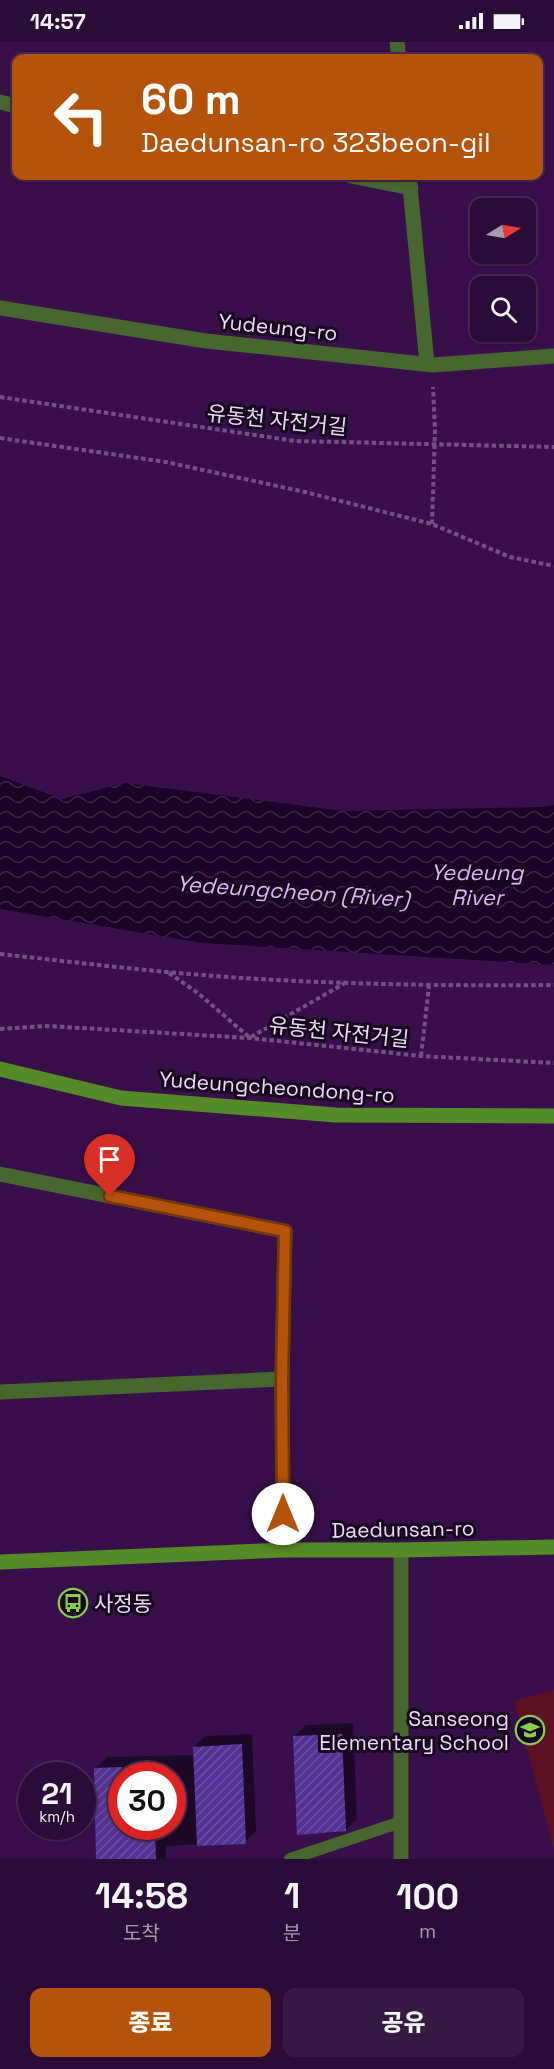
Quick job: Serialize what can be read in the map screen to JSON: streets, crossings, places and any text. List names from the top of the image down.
{
  "streets": {
    "main road": ["Yudeungcheondong-ro", "Daedunsan-ro"],
    "street": ["Yudeung-ro"],
    "path": ["유동천 자전거길"]
  },
  "water": ["Yedeung River", "Yedeungcheon (River)"],
  "places": {
    "bus stop": ["사정동"],
    "school or university": ["Sanseong Elementary School"]
  },
  "north": "right",
  "page": {
    "status": "14:57",
    "turn": ["60 m", "Daedunsan-ro 323beon-gil"],
    "speed": "21 km/h",
    "limit": "30",
    "eta": [
      "14:58",
      "도착",
      "1",
      "분",
      "100",
      "m"
    ],
    "buttons": ["종료", "공유"]
  }
}
